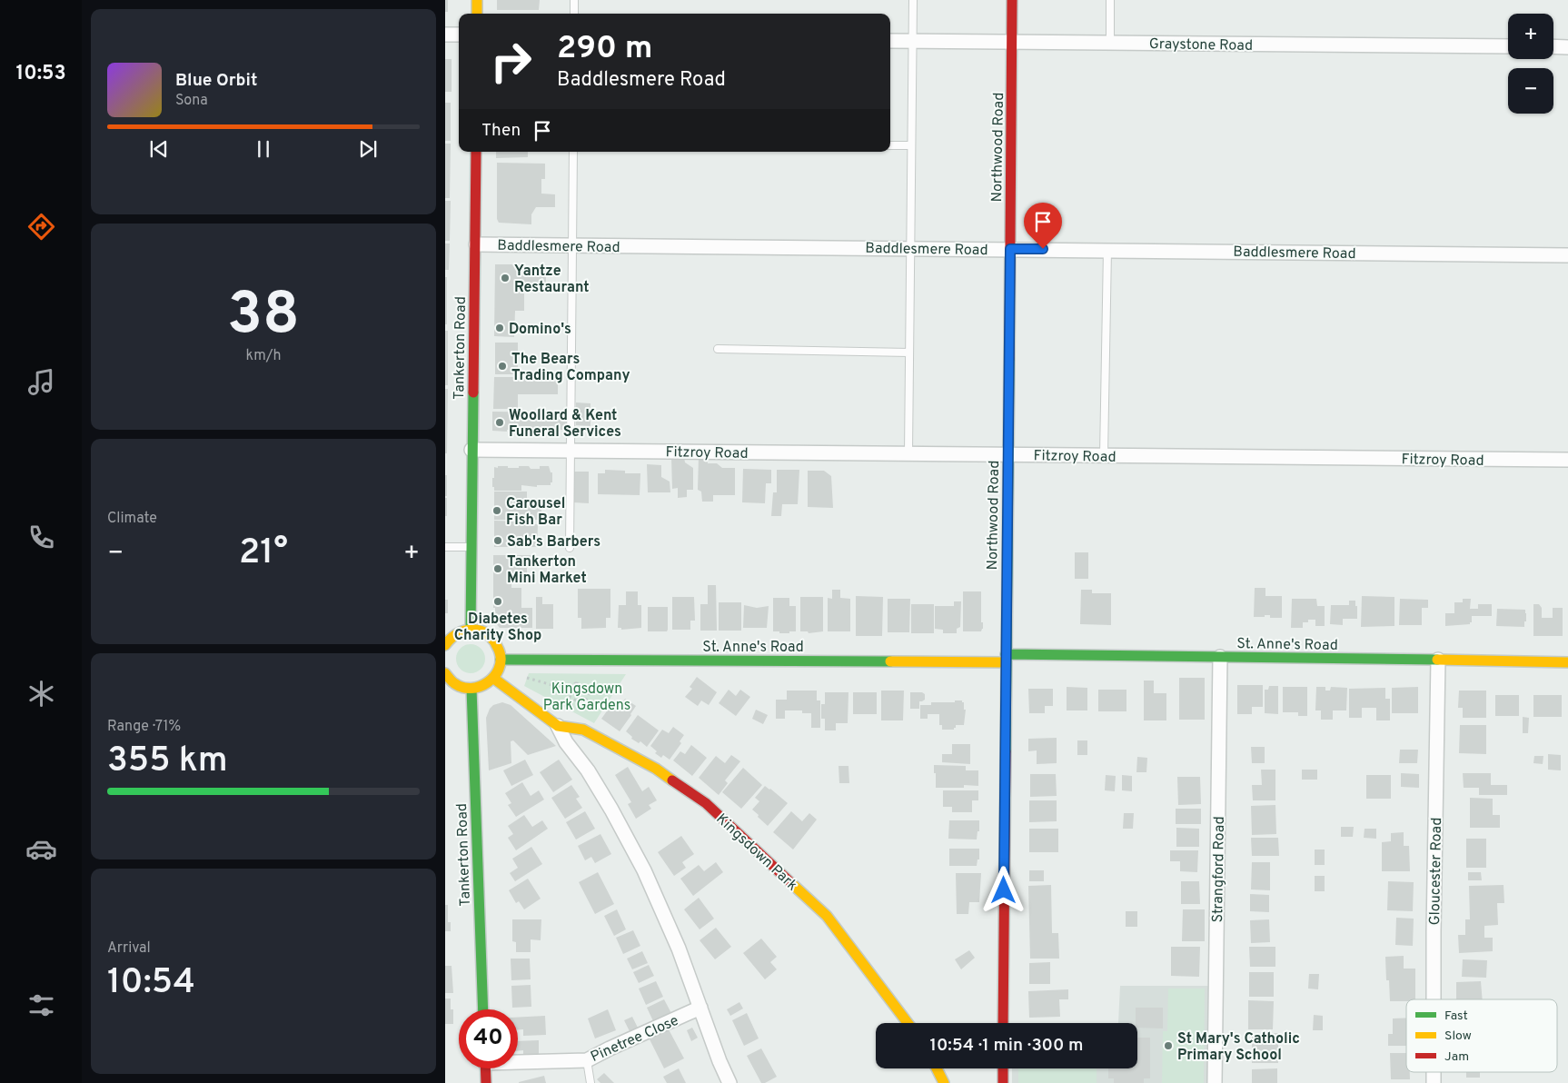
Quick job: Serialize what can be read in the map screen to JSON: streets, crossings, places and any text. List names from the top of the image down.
{
  "streets": {
    "street": [
      "Graystone Road",
      "Northwood Road",
      "Baddlesmere Road",
      "Tankerton Road",
      "Fitzroy Road",
      "St. Anne's Road",
      "Kingsdown Park",
      "Strangford Road",
      "Gloucester Road",
      "Pinetree Close"
    ]
  },
  "crossings": [
    ["Graystone Road", "Northwood Road"],
    ["Northwood Road", "Baddlesmere Road"],
    ["Northwood Road", "Fitzroy Road"],
    ["Northwood Road", "St. Anne's Road"],
    ["Baddlesmere Road", "Tankerton Road"],
    ["Tankerton Road", "Fitzroy Road"],
    ["St. Anne's Road", "Strangford Road"],
    ["St. Anne's Road", "Gloucester Road"],
    ["Kingsdown Park", "Pinetree Close"]
  ],
  "parks": ["Kingsdown Park Gardens"],
  "places": [
    "Yantze Restaurant",
    "Domino's",
    "The Bears Trading Company",
    "Woollard & Kent Funeral Services",
    "Carousel Fish Bar",
    "Sab's Barbers",
    "Tankerton Mini Market",
    "Diabetes Charity Shop",
    "St Mary's Catholic Primary School"
  ],
  "legend": ["Fast", "Slow", "Jam"],
  "page": {
    "tabs": "10:53",
    "map_buttons": ["+", "−"],
    "turn": ["290 m", "Baddlesmere Road"],
    "song": ["Blue Orbit", "Sona"],
    "then": "Then",
    "tile": [
      ["38", "km/h"],
      "Climate",
      ["Range · 71%", "355 km"],
      ["Arrival", "10:54"]
    ],
    "heat": ["−", "21°", "+"],
    "limit": "40",
    "trip": "10:54 · 1 min · 300 m"
  }
}
